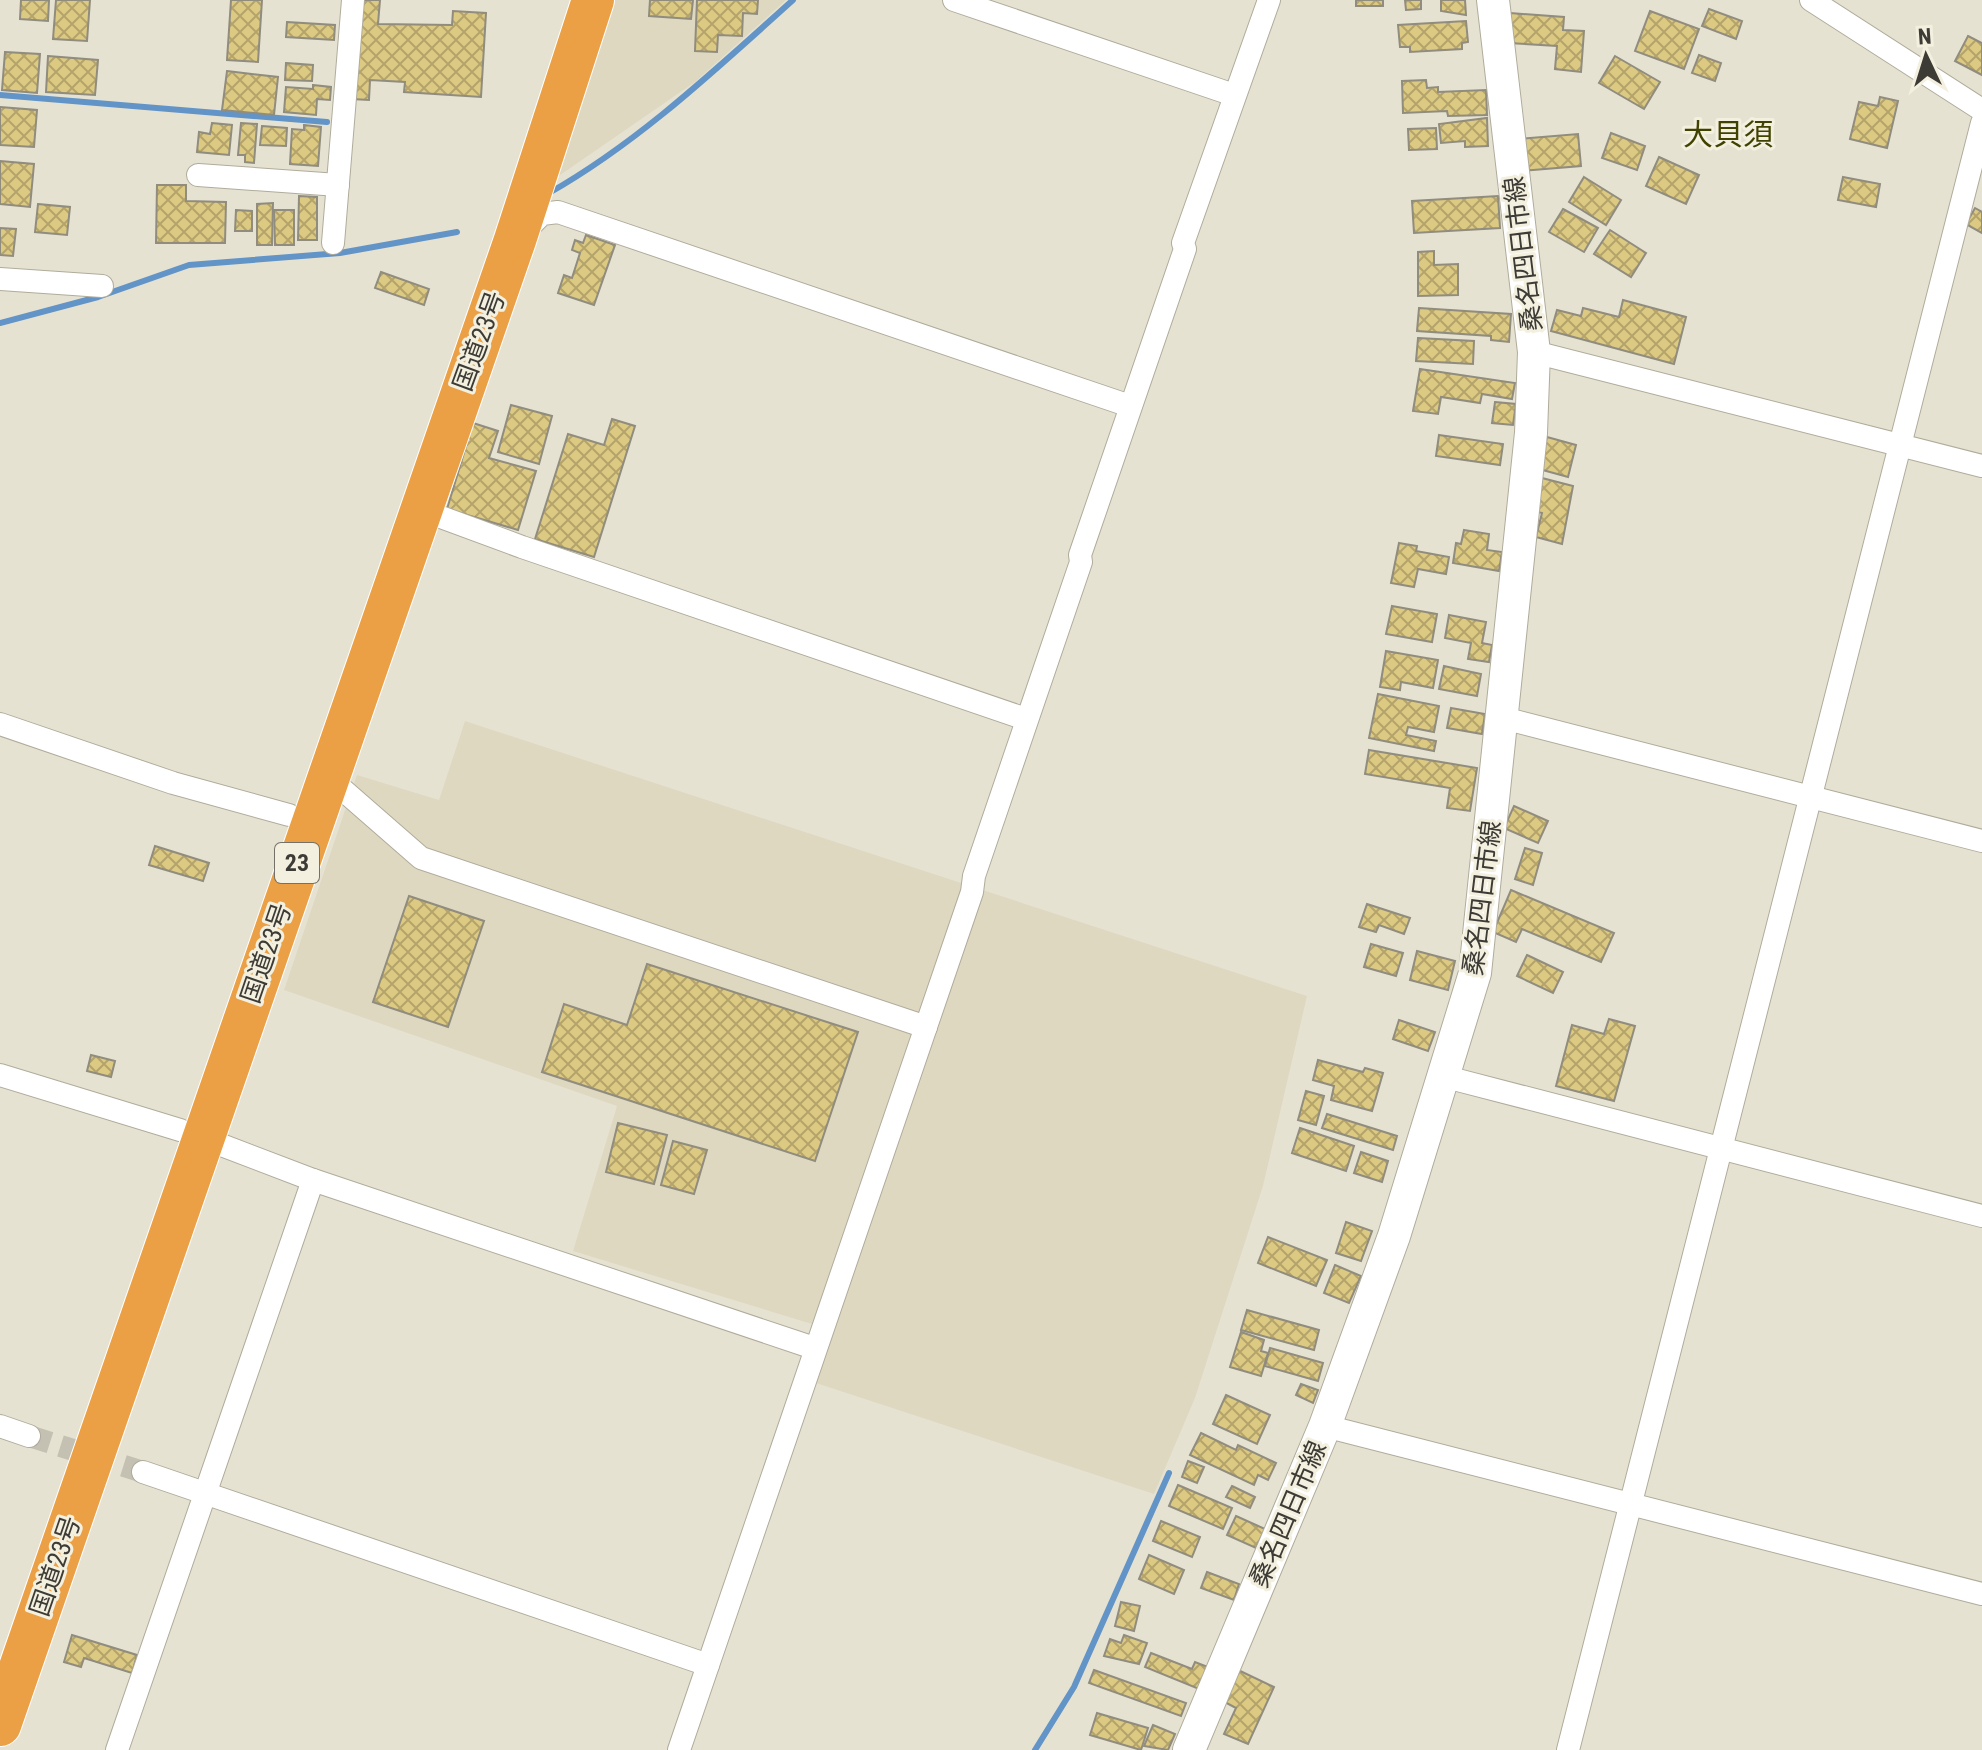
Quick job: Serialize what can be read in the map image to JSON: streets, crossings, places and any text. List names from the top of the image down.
{
  "streets": {
    "highway": ["国道23号", "23"],
    "main road": ["桑名四日市線"]
  },
  "districts": ["大貝須"],
  "north": "top"
}
